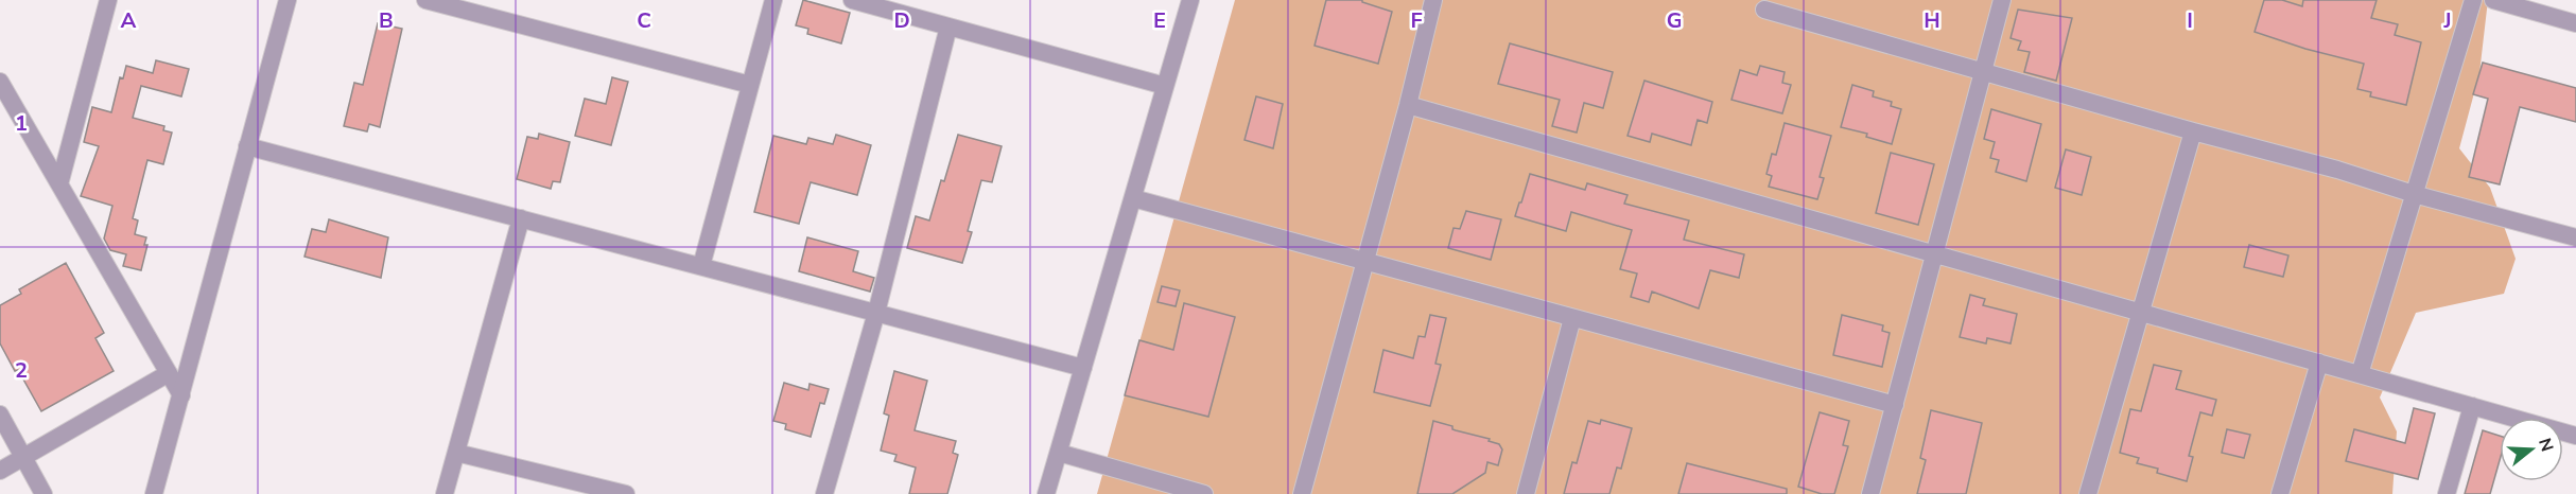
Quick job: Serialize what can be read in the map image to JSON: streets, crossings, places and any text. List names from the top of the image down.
{
  "north": "right",
  "grid": {
    "columns": [
      "A",
      "B",
      "C",
      "D",
      "E",
      "F",
      "G",
      "H",
      "I",
      "J"
    ],
    "rows": ["1", "2"]
  }
}
